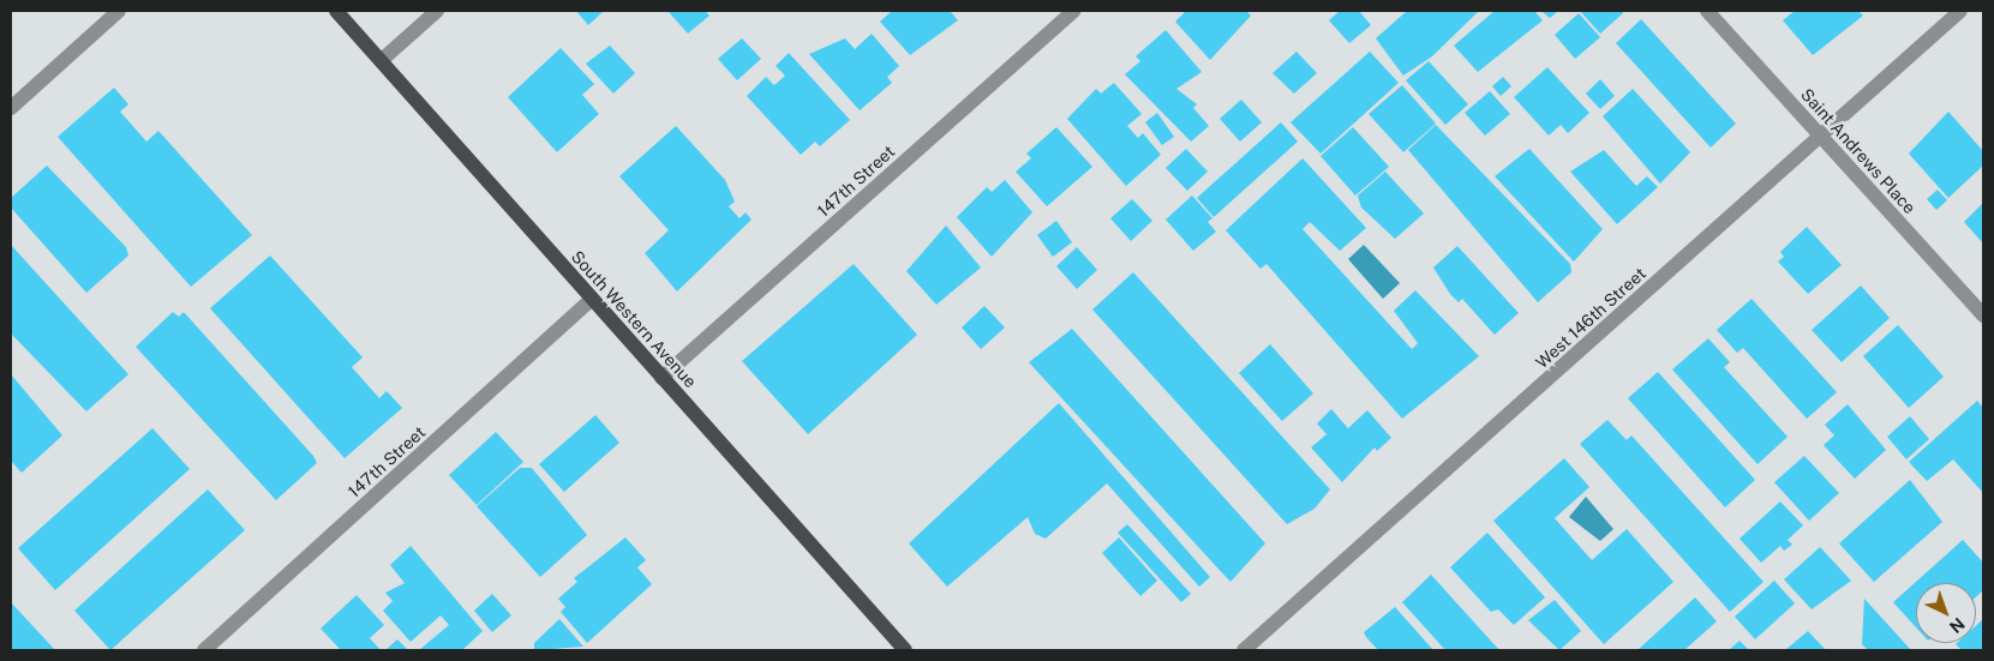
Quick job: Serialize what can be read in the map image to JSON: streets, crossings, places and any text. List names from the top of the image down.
{
  "streets": {
    "main road": ["South Western Avenue"],
    "street": ["Saint Andrews Place", "147th Street", "West 146th Street"]
  },
  "crossings": [
    ["Saint Andrews Place", "West 146th Street"],
    ["147th Street", "South Western Avenue"]
  ],
  "north": "bottom right"
}
